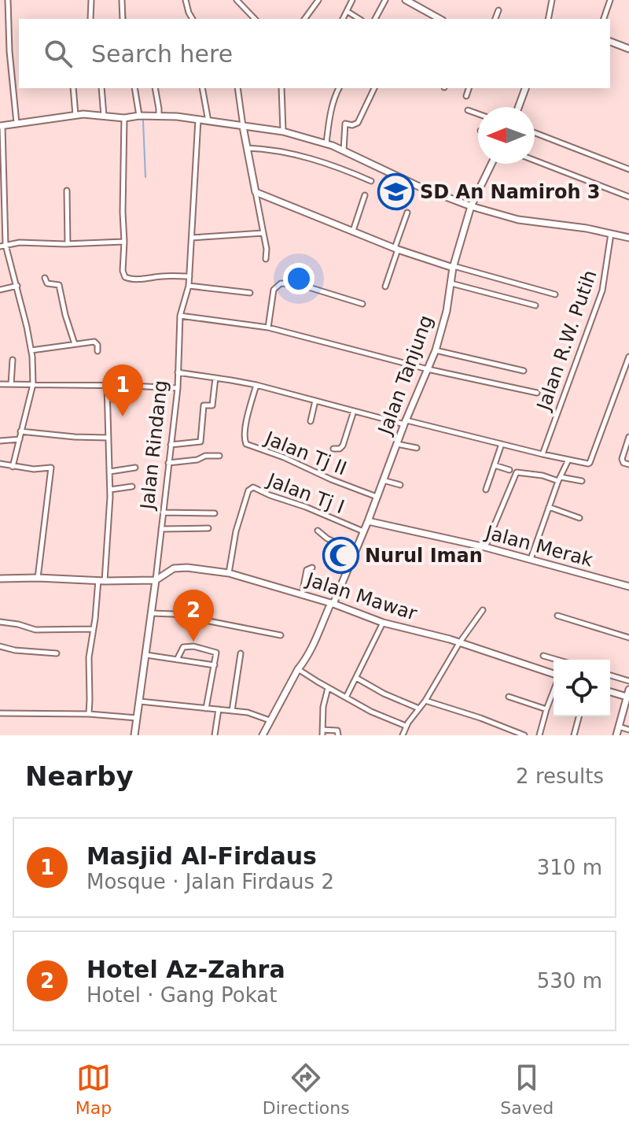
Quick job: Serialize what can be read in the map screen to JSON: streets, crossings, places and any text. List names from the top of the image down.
{
  "streets": {
    "street": [
      "Jalan R.W. Putih",
      "Jalan Tanjung",
      "Jalan Rindang",
      "Jalan Tj II",
      "Jalan Tj I",
      "Jalan Merak",
      "Jalan Mawar"
    ]
  },
  "crossings": [
    ["Jalan Tanjung", "Jalan Tj II"],
    ["Jalan Tanjung", "Jalan Tj I"],
    ["Jalan Tanjung", "Jalan Merak"],
    ["Jalan Tanjung", "Jalan Mawar"],
    ["Jalan Rindang", "Jalan Mawar"],
    ["Jalan Tj I", "Jalan Mawar"]
  ],
  "places": {
    "school or university": ["SD An Namiroh 3"],
    "mosque": ["Nurul Iman"]
  },
  "north": "left",
  "page": {
    "search": "Search here",
    "pins": ["1", "2"],
    "heading": ["Nearby", "2 results"],
    "list": [
      {
        "mark": "1",
        "name": "Masjid Al-Firdaus",
        "note": "Mosque · Jalan Firdaus 2",
        "value": "310 m"
      },
      {
        "mark": "2",
        "name": "Hotel Az-Zahra",
        "note": "Hotel · Gang Pokat",
        "value": "530 m"
      }
    ],
    "nav": ["Map", "Directions", "Saved"]
  }
}
